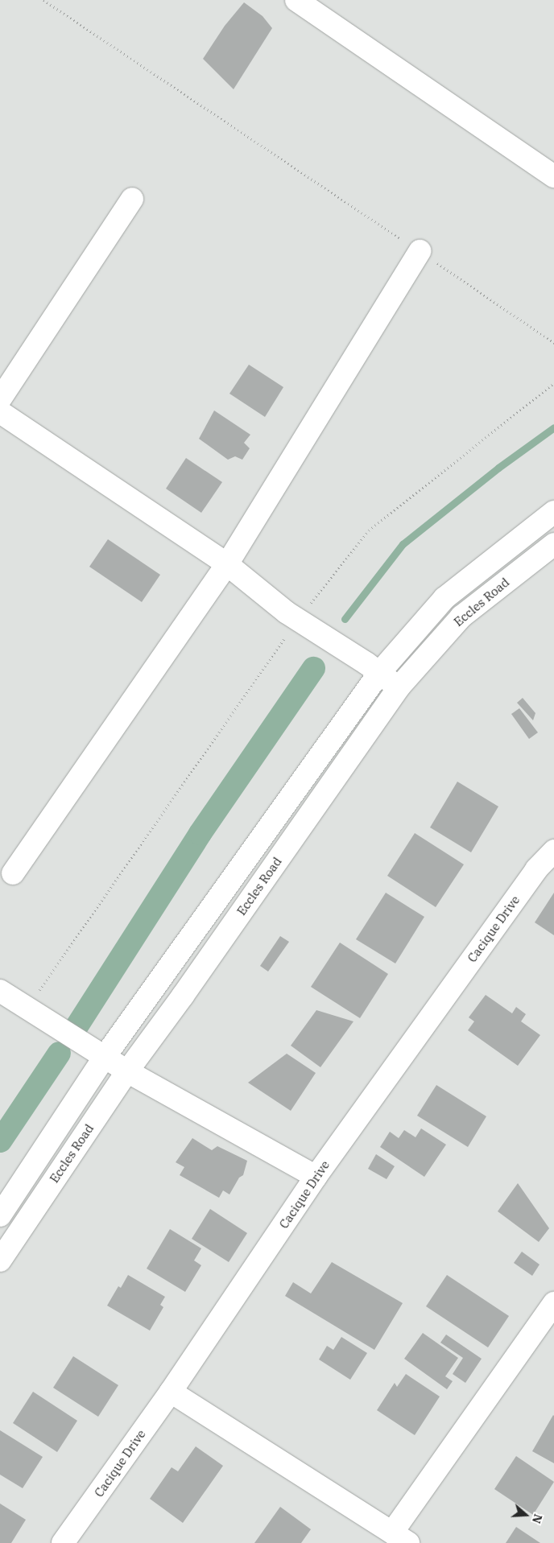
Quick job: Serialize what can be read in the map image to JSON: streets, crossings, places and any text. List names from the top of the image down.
{
  "streets": {
    "street": ["Eccles Road", "Cacique Drive"]
  },
  "north": "right"
}
